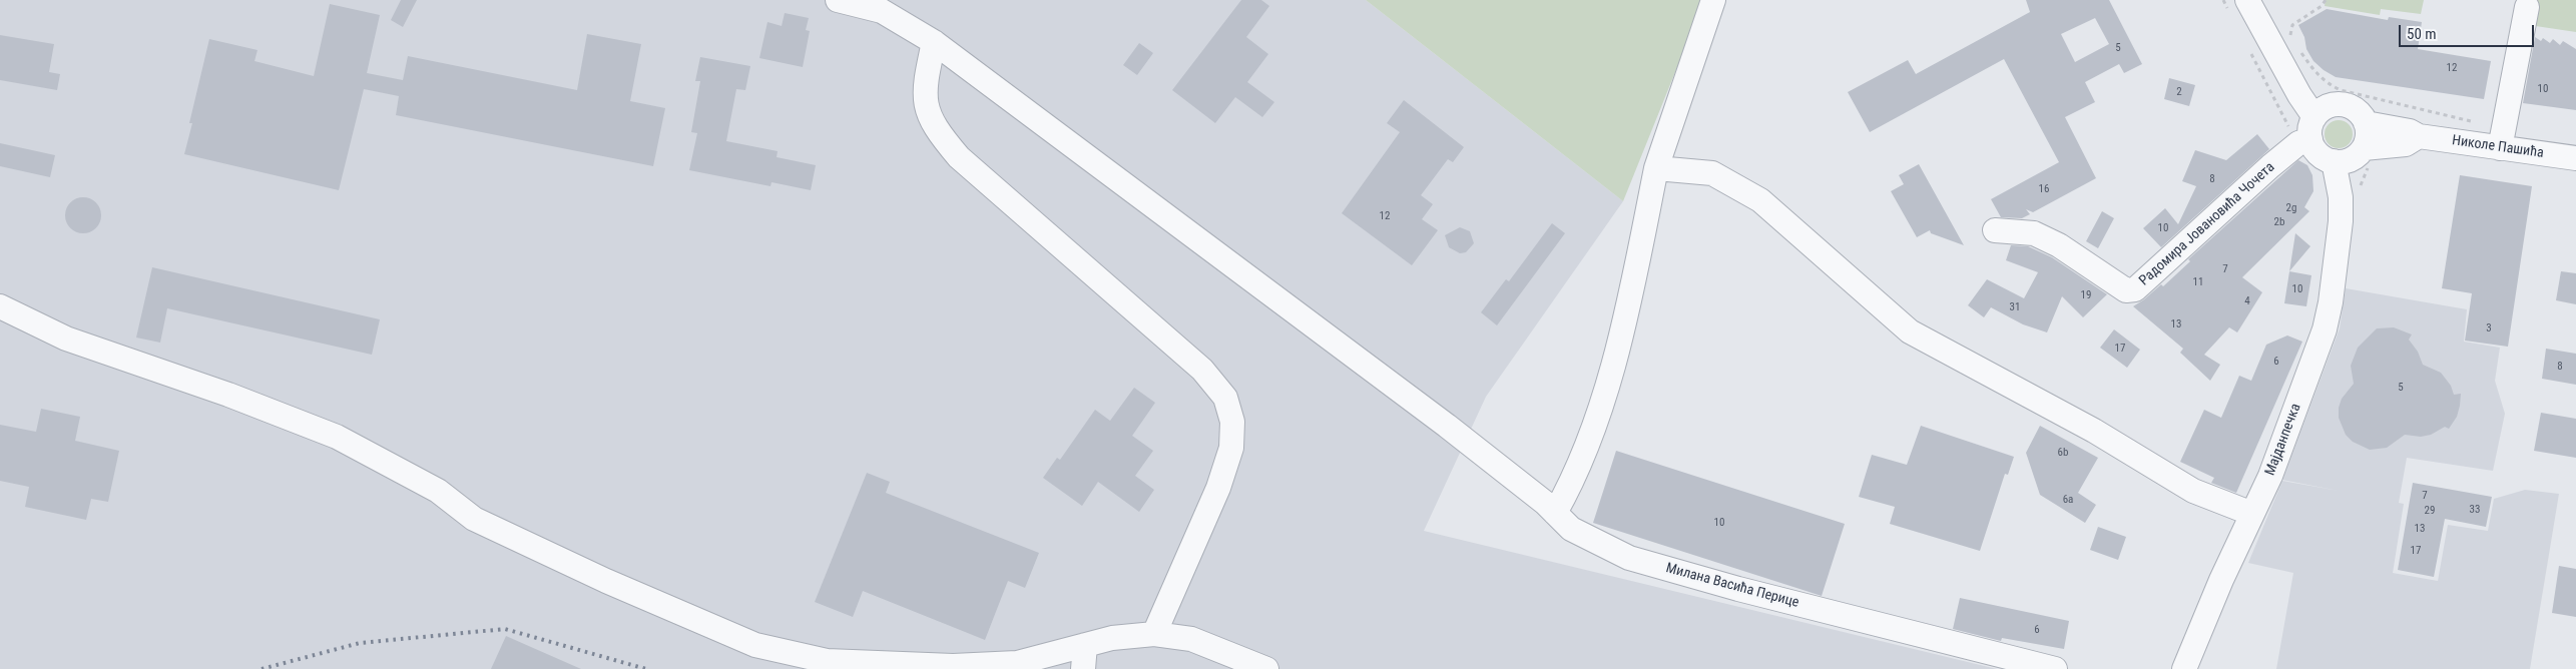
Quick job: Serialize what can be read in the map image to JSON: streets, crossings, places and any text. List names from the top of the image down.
{
  "streets": {
    "street": [
      "Николе Пашића",
      "Радомира Јовановића Чочета",
      "Мајданпечка",
      "Милана Васића Перице"
    ]
  },
  "crossings": [
    ["Николе Пашића", "Радомира Јовановића Чочета"],
    ["Николе Пашића", "Мајданпечка"],
    ["Радомира Јовановића Чочета", "Мајданпечка"]
  ],
  "house_numbers": [
    "5",
    "12",
    "10",
    "2",
    "8",
    "16",
    "2g",
    "12",
    "2b",
    "10",
    "7",
    "11",
    "10",
    "19",
    "4",
    "31",
    "13",
    "3",
    "17",
    "6",
    "8",
    "5",
    "6b",
    "7",
    "6a",
    "33",
    "29",
    "10",
    "13",
    "17",
    "6"
  ],
  "scale_bar": "50 m"
}
